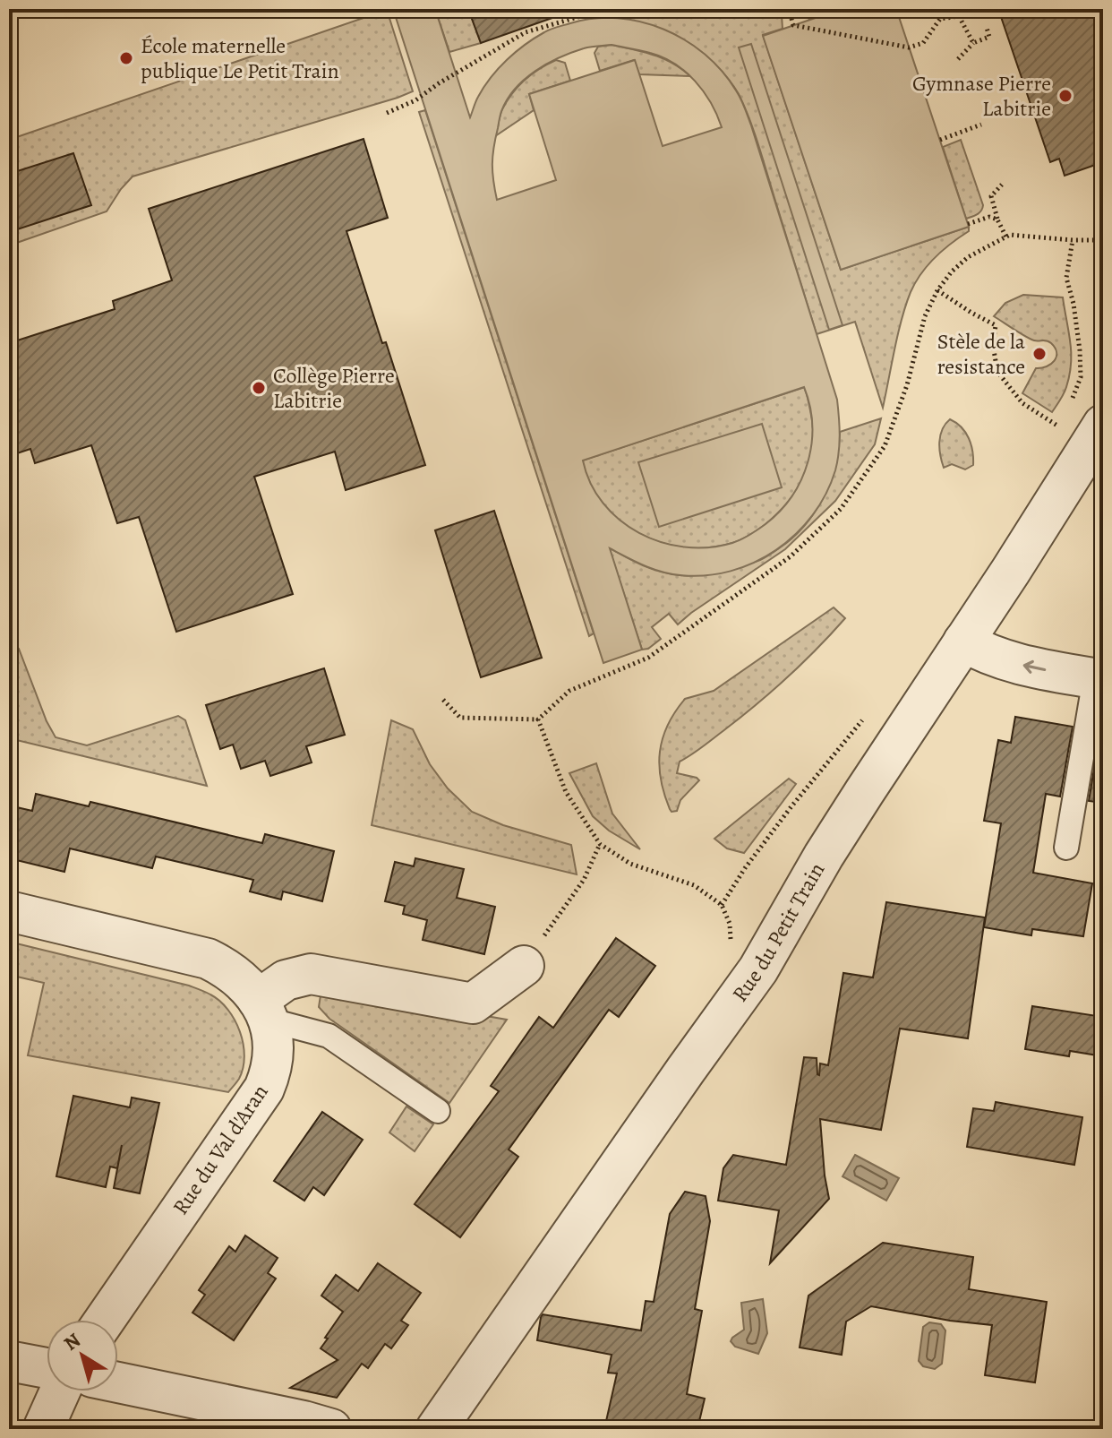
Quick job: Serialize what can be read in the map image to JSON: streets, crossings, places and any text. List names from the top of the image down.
{
  "streets": {
    "street": ["Rue du Petit Train", "Rue du Val d'Aran"]
  },
  "places": [
    "École maternelle publique Le Petit Train",
    "Gymnase Pierre Labitrie",
    "Stèle de la resistance",
    "Collège Pierre Labitrie"
  ],
  "north": "top left"
}
